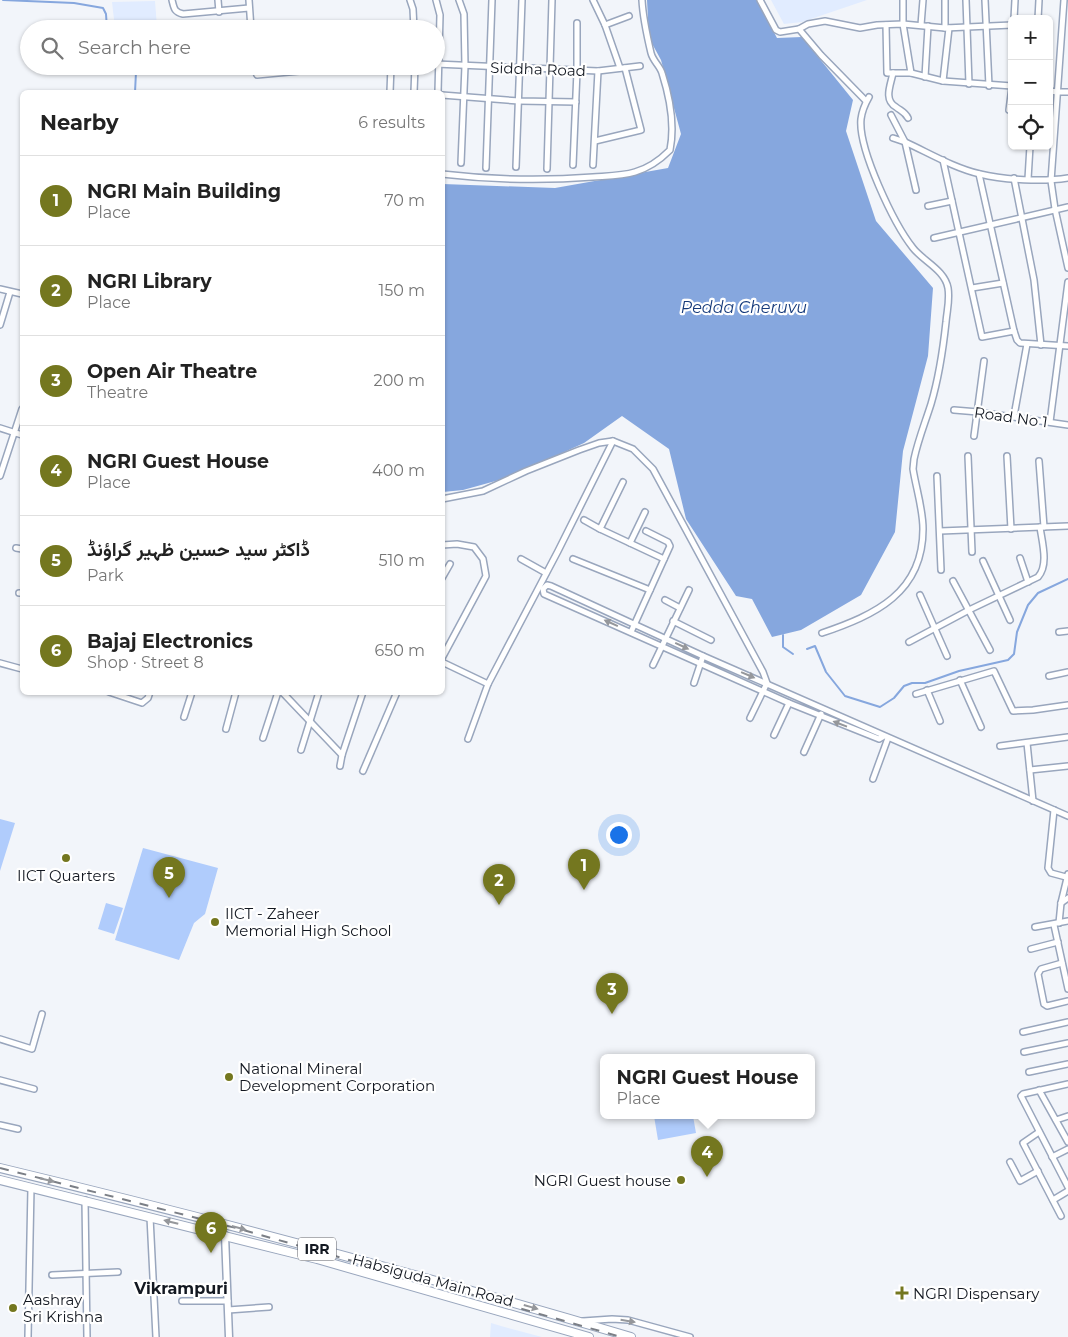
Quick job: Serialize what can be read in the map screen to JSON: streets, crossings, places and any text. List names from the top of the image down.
{
  "streets": {
    "main road": ["IRR", "Habsiguda Main Road"],
    "street": ["Siddha Road", "Road No 1"]
  },
  "districts": ["Vikrampuri"],
  "water": ["Pedda Cheruvu"],
  "places": {
    "other": [
      "IICT Quarters",
      "IICT - Zaheer Memorial High School",
      "National Mineral Development Corporation",
      "NGRI Guest house",
      "Aashray Sri Krishna"
    ],
    "health": ["NGRI Dispensary"]
  },
  "page": {
    "map_buttons": ["+", "−"],
    "search": "Search here",
    "heading": ["Nearby", "6 results"],
    "list": [
      {
        "mark": "1",
        "name": "NGRI Main Building",
        "note": "Place",
        "value": "70 m"
      },
      {
        "mark": "2",
        "name": "NGRI Library",
        "note": "Place",
        "value": "150 m"
      },
      {
        "mark": "3",
        "name": "Open Air Theatre",
        "note": "Theatre",
        "value": "200 m"
      },
      {
        "mark": "4",
        "name": "NGRI Guest House",
        "note": "Place",
        "value": "400 m"
      },
      {
        "mark": "5",
        "name": "ڈاکٹر سید حسین ظہیر گراؤنڈ",
        "note": "Park",
        "value": "510 m"
      },
      {
        "mark": "6",
        "name": "Bajaj Electronics",
        "note": "Shop · Street 8",
        "value": "650 m"
      }
    ],
    "pins": [
      "1",
      "5",
      "2",
      "3",
      "4",
      "6"
    ],
    "popup": ["NGRI Guest House", "Place"]
  }
}
